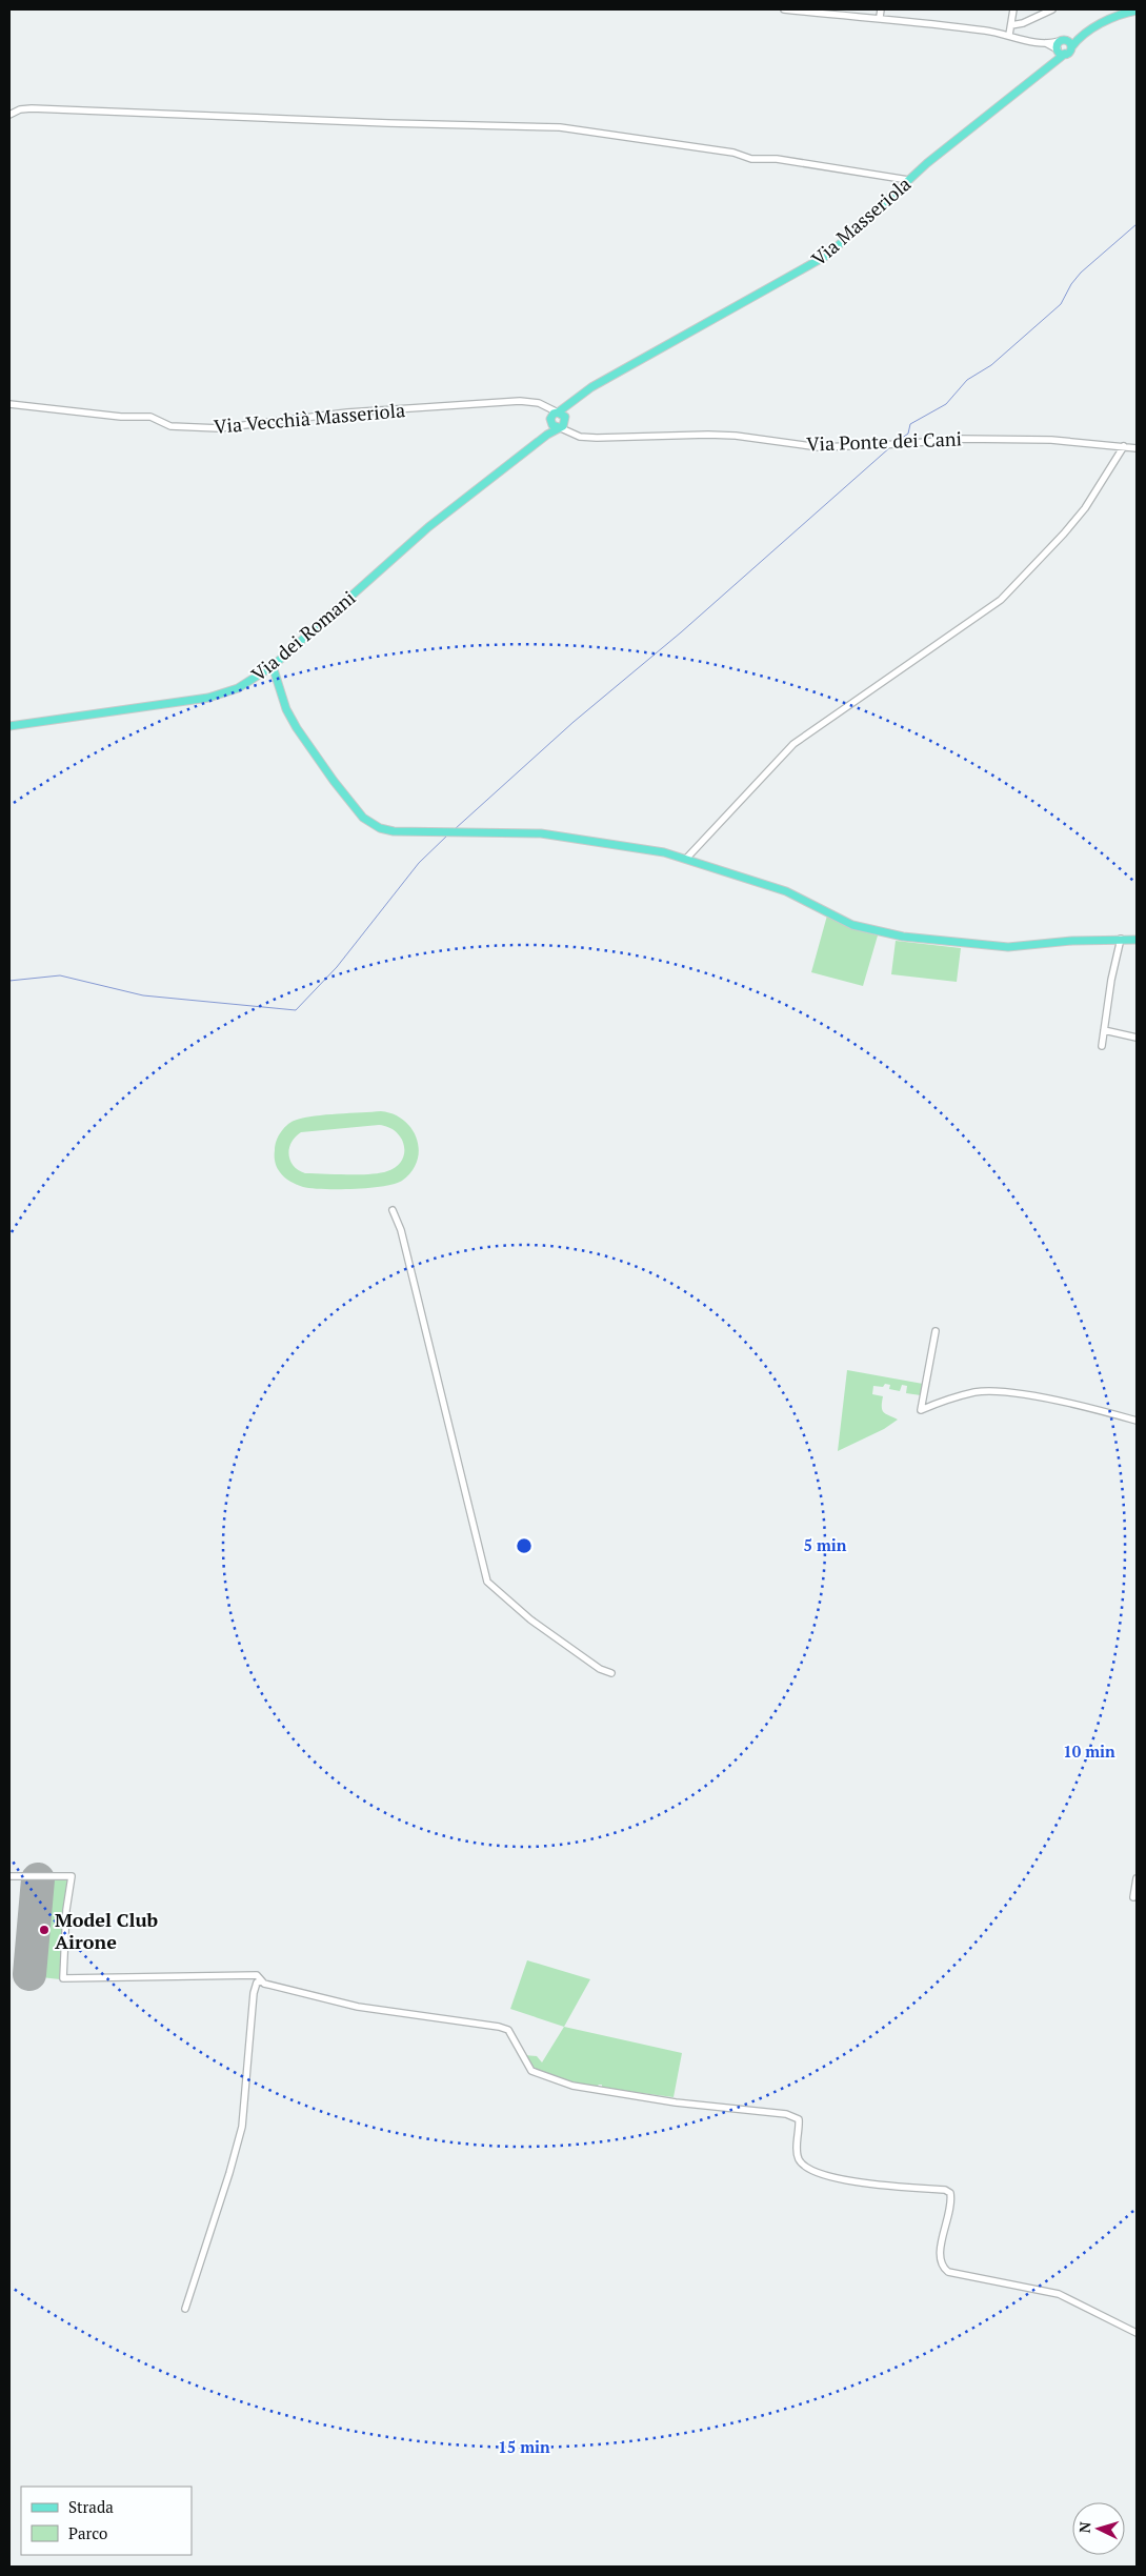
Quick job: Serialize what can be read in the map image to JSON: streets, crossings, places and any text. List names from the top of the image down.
{
  "streets": {
    "main road": ["Via Masseriola", "Via dei Romani"],
    "street": ["Via Vecchià Masseriola", "Via Ponte dei Cani"]
  },
  "crossings": [
    ["Via Masseriola", "Via Vecchià Masseriola"],
    ["Via Masseriola", "Via Ponte dei Cani"],
    ["Via Masseriola", "Via dei Romani"],
    ["Via Vecchià Masseriola", "Via Ponte dei Cani"],
    ["Via Vecchià Masseriola", "Via dei Romani"],
    ["Via Ponte dei Cani", "Via dei Romani"]
  ],
  "places": ["Model Club Airone"],
  "legend": ["Strada", "Parco"],
  "north": "left",
  "rings": ["5 min", "10 min", "15 min"]
}
